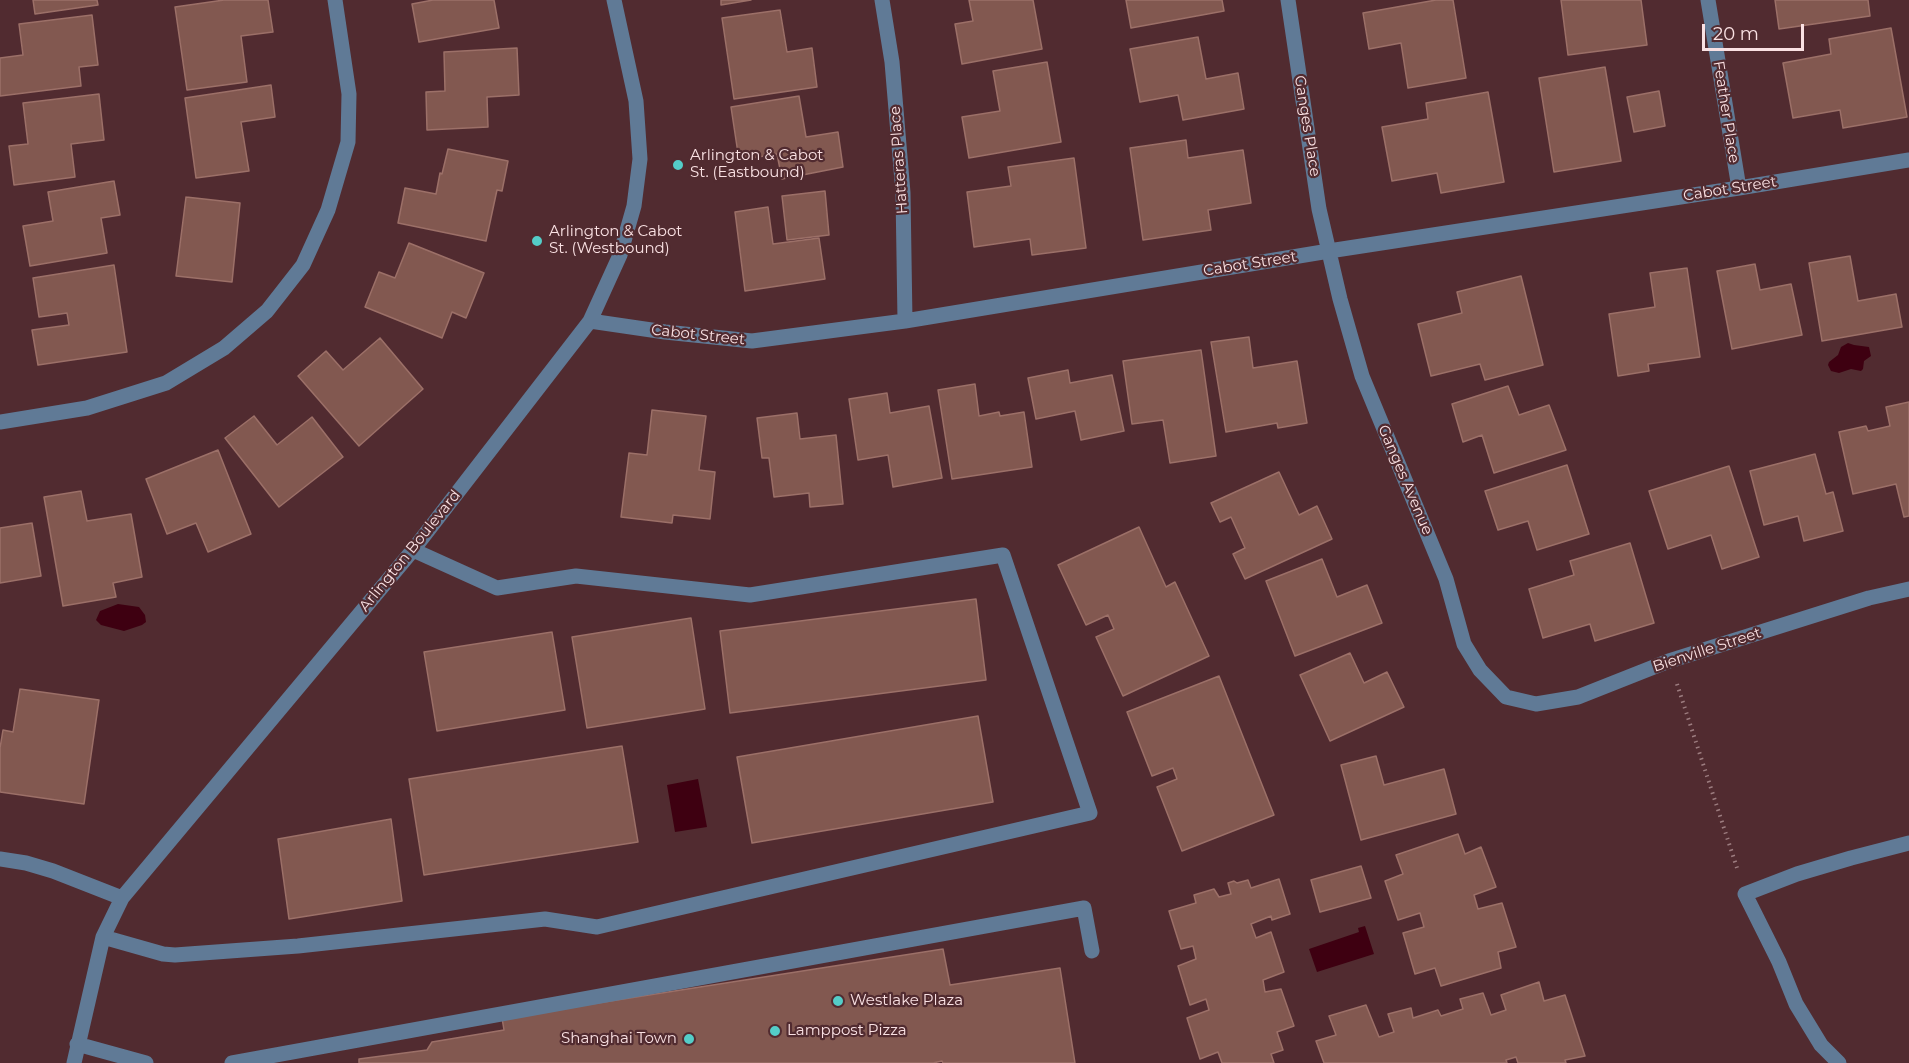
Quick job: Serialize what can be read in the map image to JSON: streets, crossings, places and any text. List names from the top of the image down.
{
  "streets": {
    "street": [
      "Feather Place",
      "Ganges Place",
      "Hatteras Place",
      "Cabot Street",
      "Ganges Avenue",
      "Arlington Boulevard",
      "Bienville Street"
    ]
  },
  "crossings": [
    ["Feather Place", "Cabot Street"],
    ["Ganges Place", "Cabot Street"],
    ["Ganges Place", "Ganges Avenue"],
    ["Hatteras Place", "Cabot Street"],
    ["Cabot Street", "Ganges Avenue"],
    ["Cabot Street", "Arlington Boulevard"],
    ["Ganges Avenue", "Bienville Street"]
  ],
  "places": [
    "Arlington & Cabot St. (Eastbound)",
    "Arlington & Cabot St. (Westbound)",
    "Westlake Plaza",
    "Lamppost Pizza",
    "Shanghai Town"
  ],
  "scale_bar": "20 m"
}
